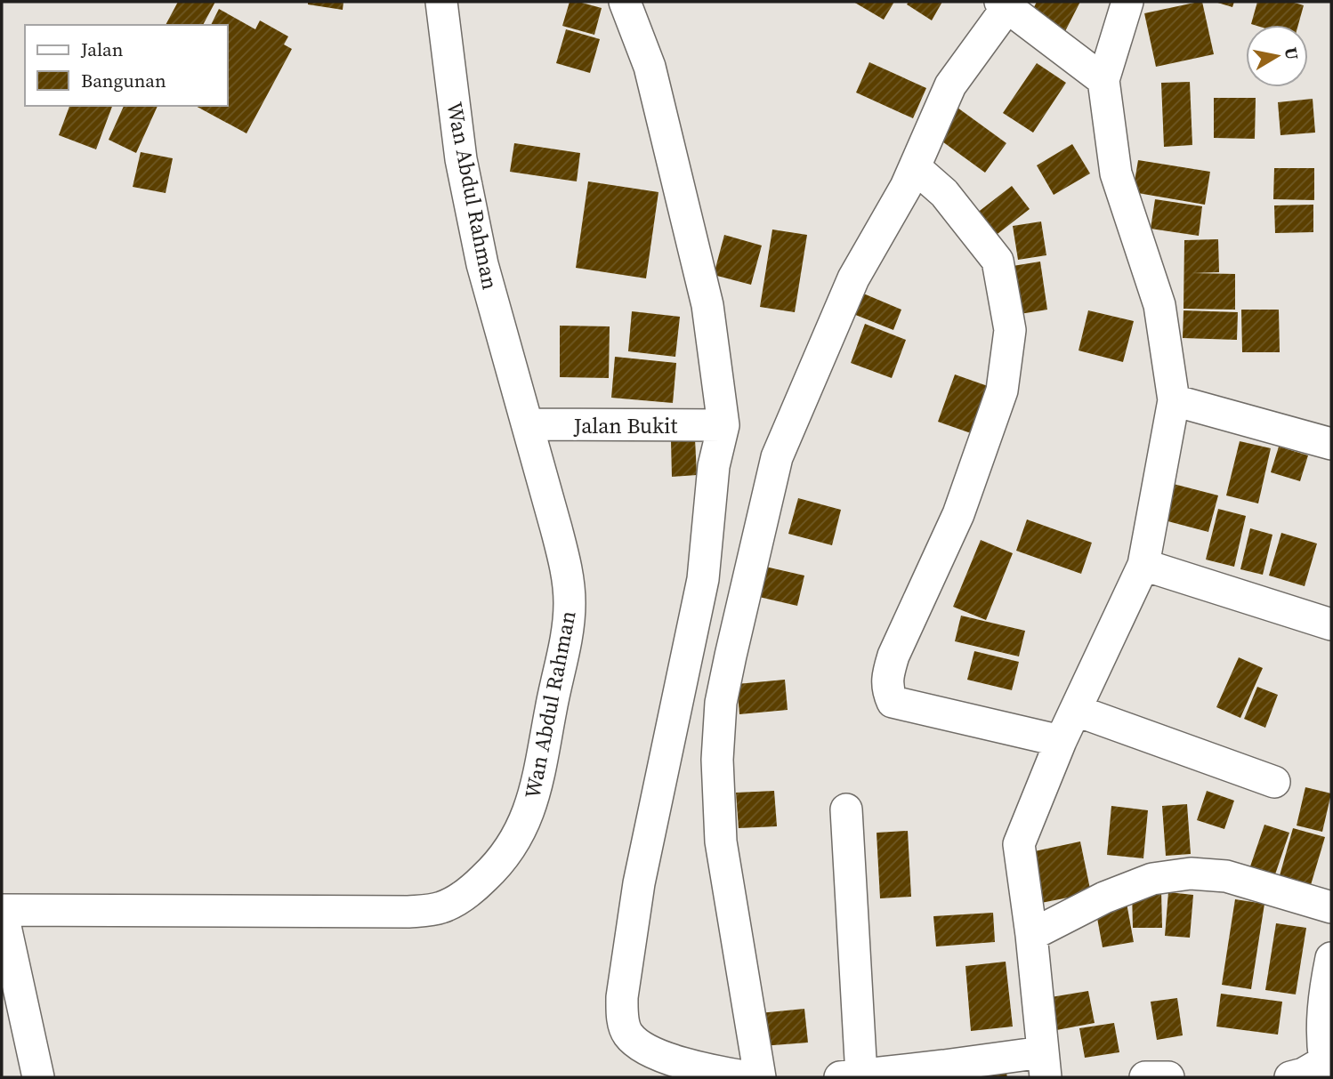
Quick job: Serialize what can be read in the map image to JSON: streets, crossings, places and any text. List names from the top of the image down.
{
  "streets": {
    "street": ["Wan Abdul Rahman", "Jalan Bukit"]
  },
  "crossings": [
    ["Wan Abdul Rahman", "Jalan Bukit"]
  ],
  "legend": ["Jalan", "Bangunan"],
  "north": "right"
}
